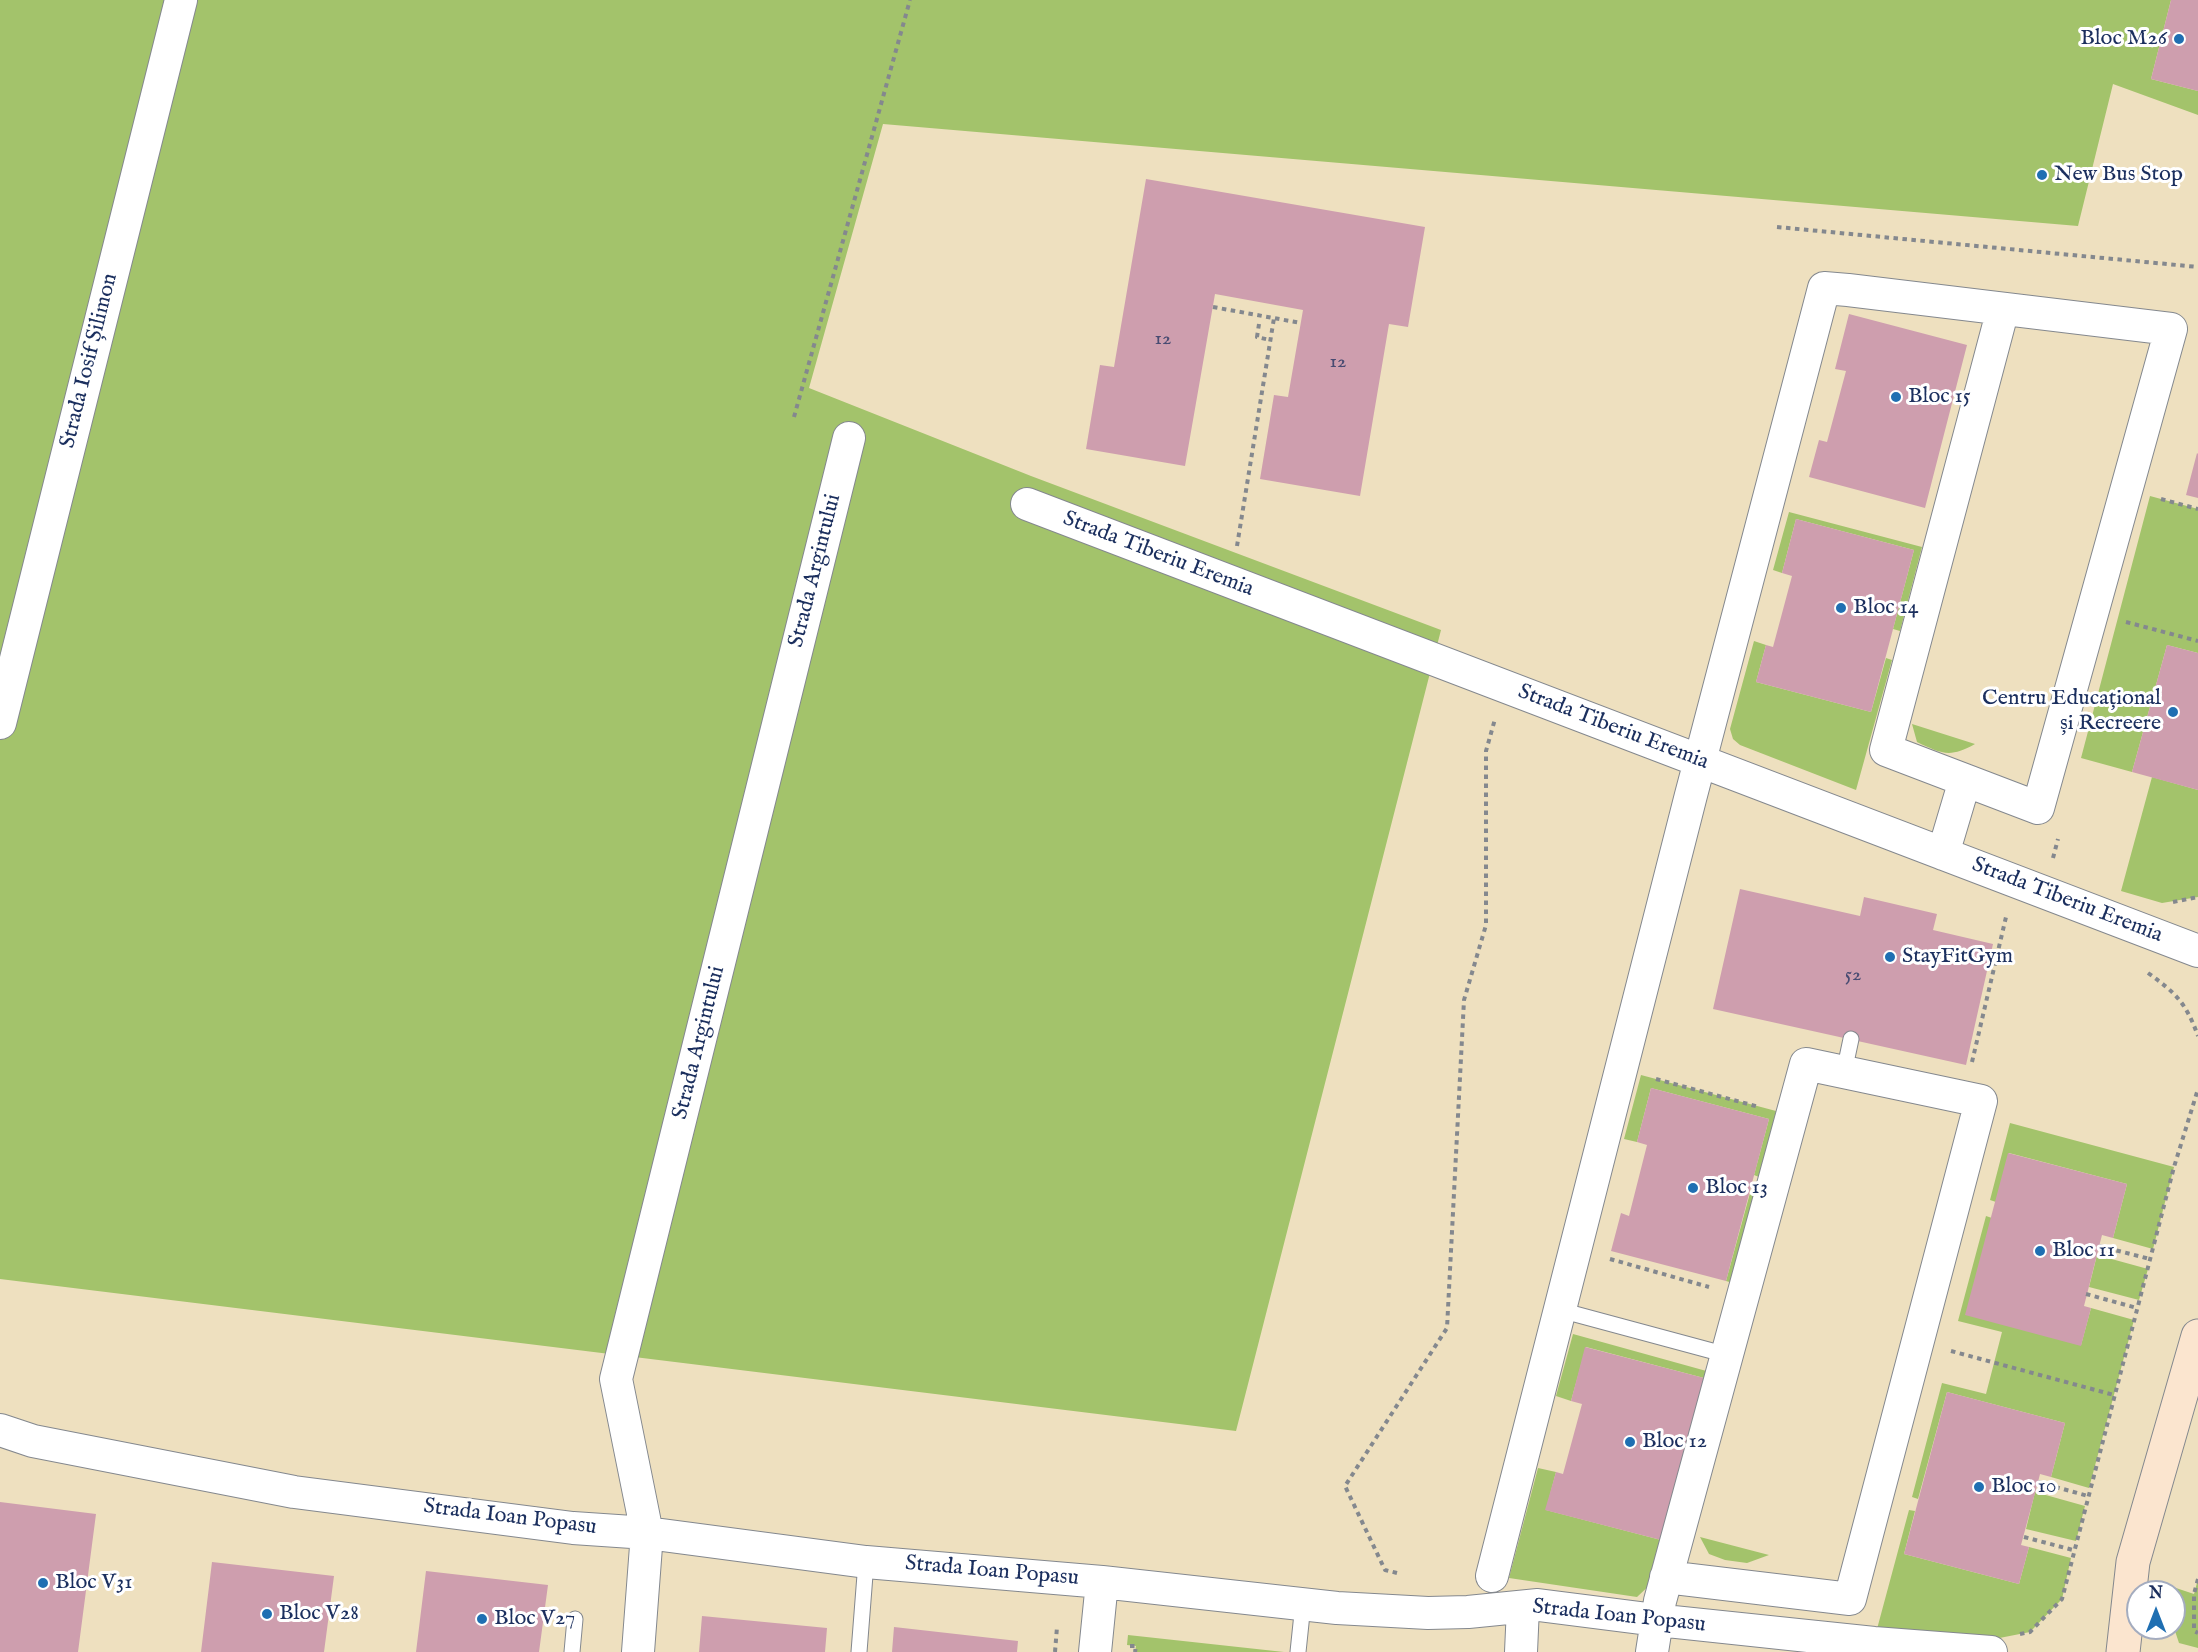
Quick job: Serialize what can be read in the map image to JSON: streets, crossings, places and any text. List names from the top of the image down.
{
  "streets": {
    "street": [
      "Strada Iosif Șilimon",
      "Strada Tiberiu Eremia",
      "Strada Argintului",
      "Strada Ioan Popasu"
    ]
  },
  "crossings": [
    ["Strada Argintului", "Strada Ioan Popasu"]
  ],
  "places": [
    "Bloc M26",
    "New Bus Stop",
    "Bloc 15",
    "Bloc 14",
    "Centru Educațional și Recreere",
    "StayFitGym",
    "Bloc 13",
    "Bloc 11",
    "Bloc 12",
    "Bloc 10",
    "Bloc V31",
    "Bloc V28",
    "Bloc V27"
  ],
  "house_numbers": ["12", "12", "52"],
  "north": "top"
}
